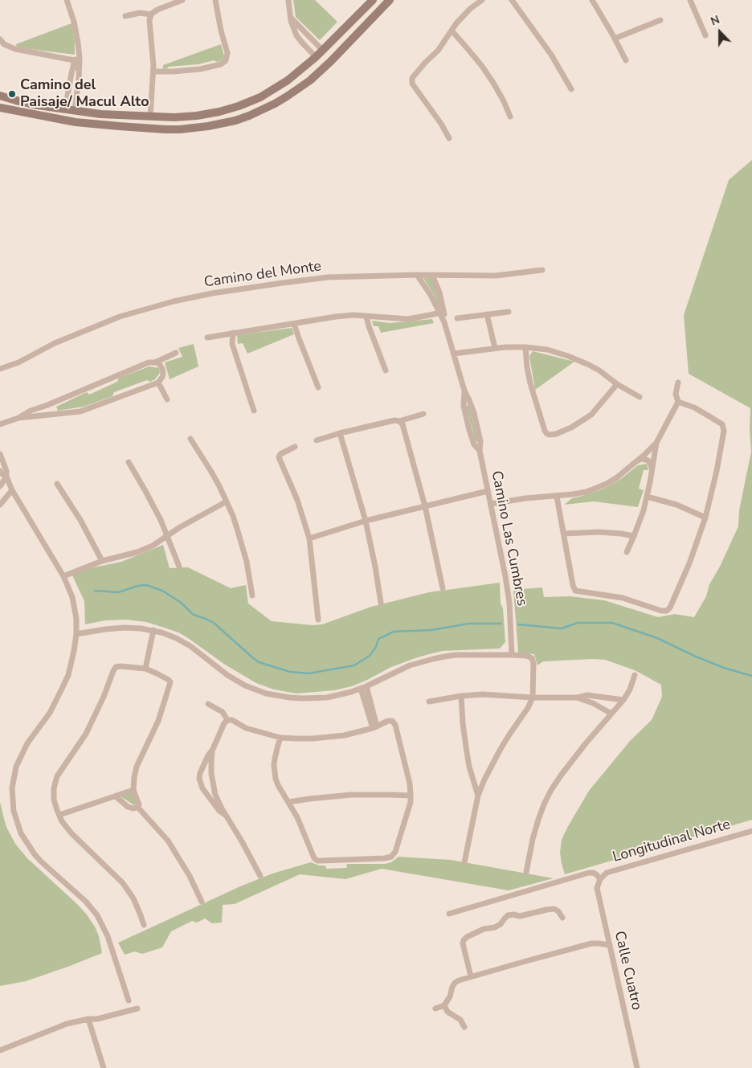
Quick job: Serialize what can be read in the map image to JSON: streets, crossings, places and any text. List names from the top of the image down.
{
  "streets": {
    "street": [
      "Camino del Monte",
      "Camino Las Cumbres",
      "Longitudinal Norte",
      "Calle Cuatro"
    ]
  },
  "crossings": [
    ["Camino del Monte", "Camino Las Cumbres"],
    ["Longitudinal Norte", "Calle Cuatro"]
  ],
  "places": ["Camino del Paisaje/ Macul Alto"],
  "north": "top"
}
